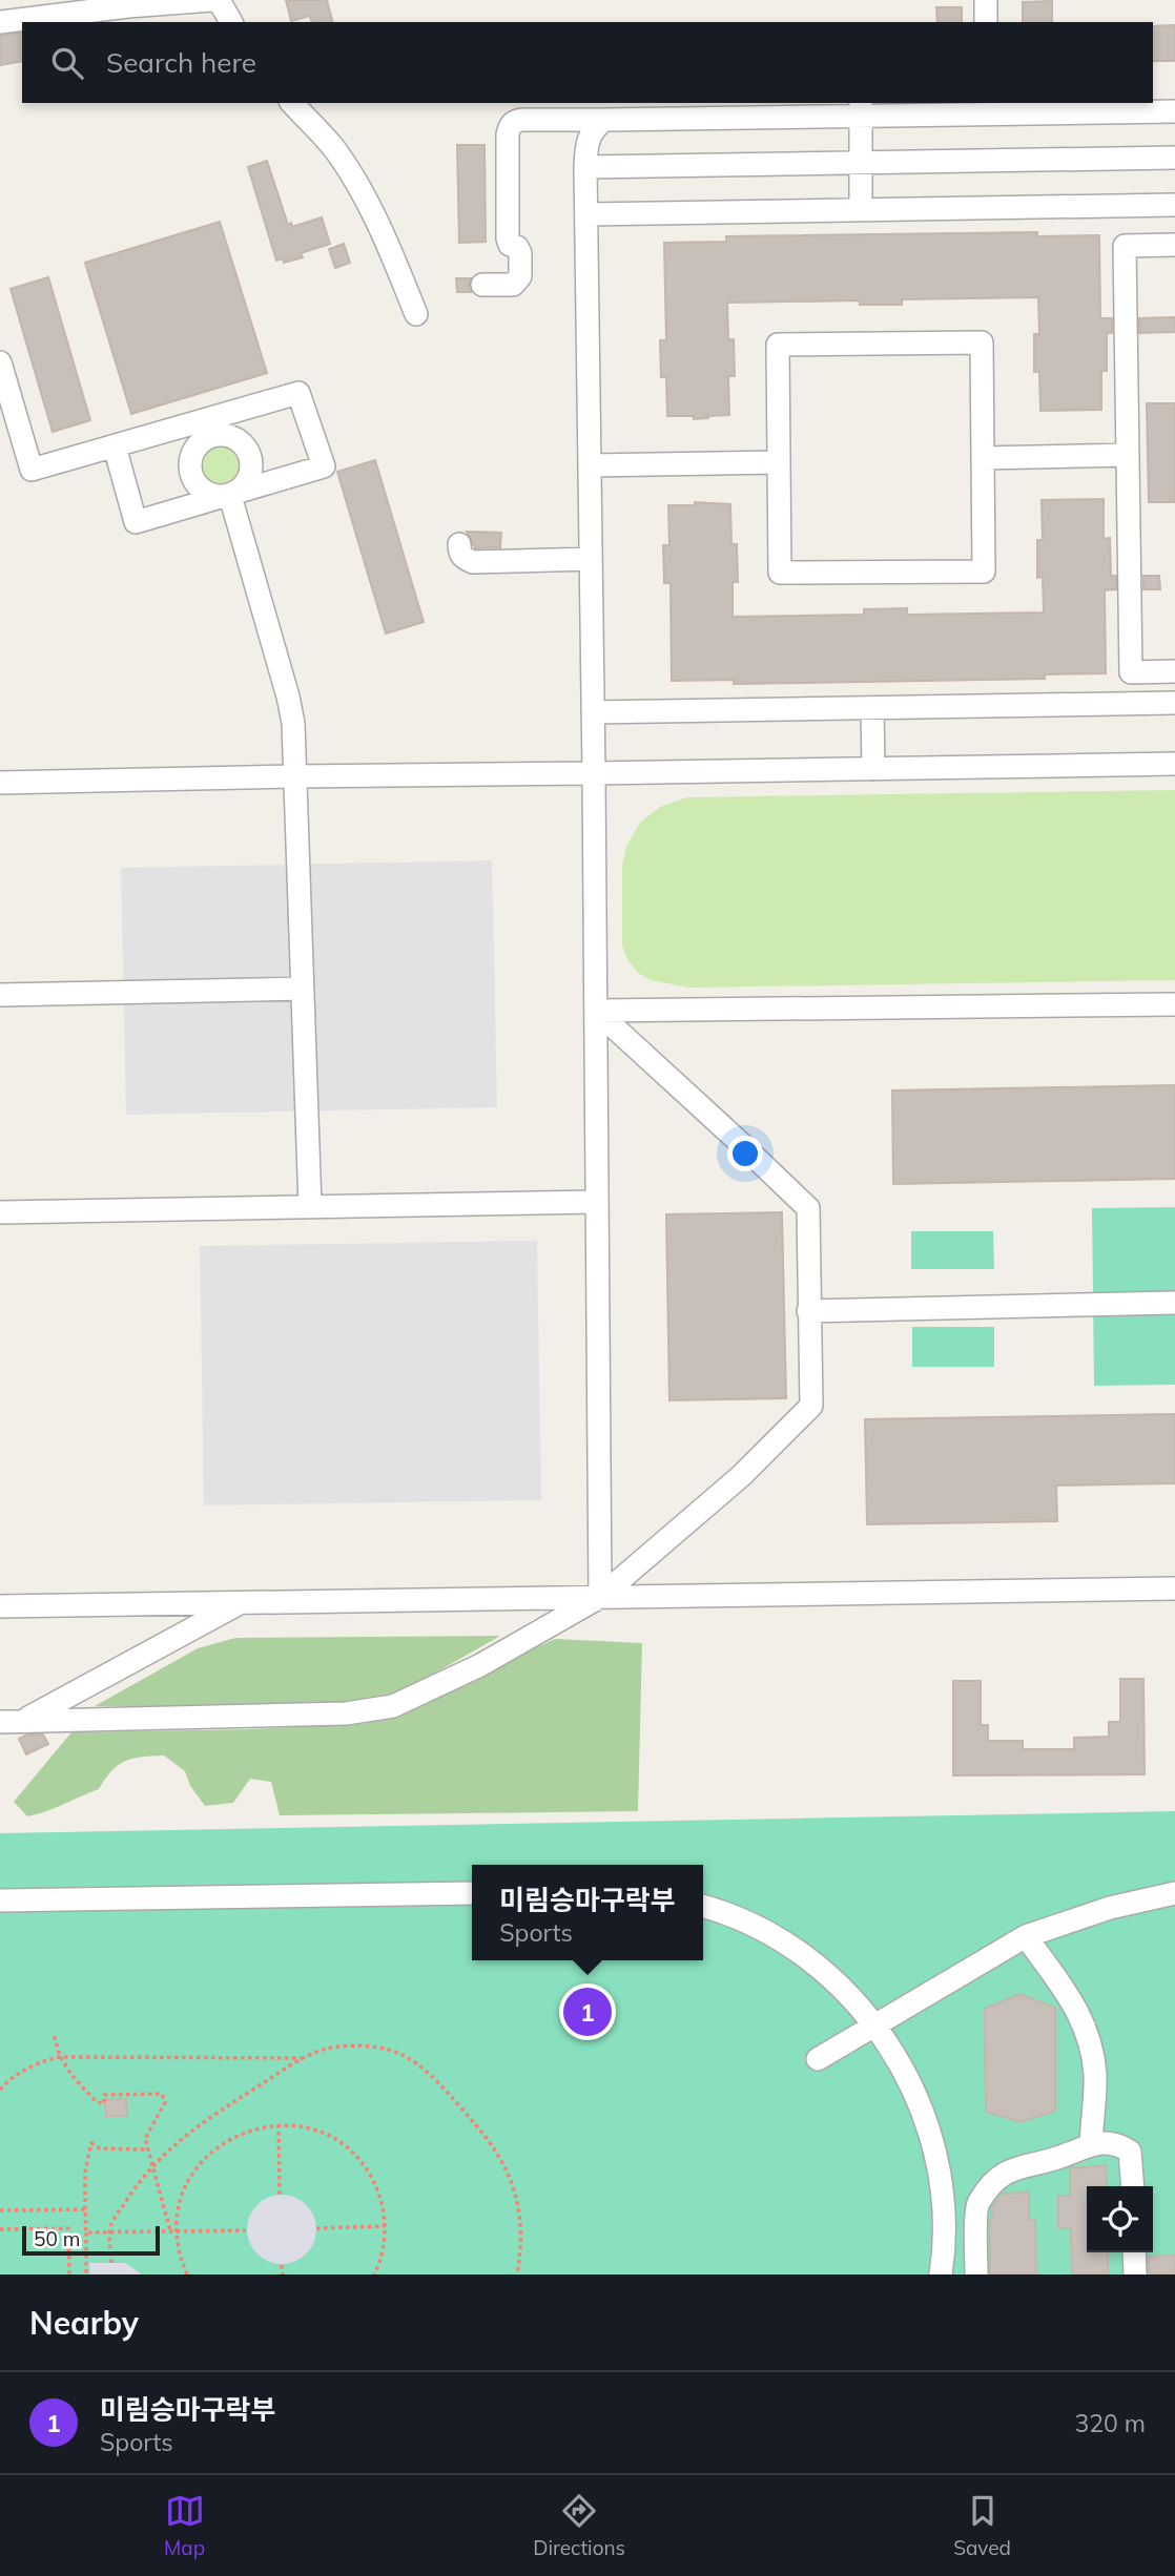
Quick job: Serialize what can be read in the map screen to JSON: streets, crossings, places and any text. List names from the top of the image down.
{
  "scale_bar": "50 m",
  "page": {
    "search": "Search here",
    "popup": ["미림승마구락부", "Sports"],
    "pins": "1",
    "scale": "50 m",
    "heading": "Nearby",
    "list": [
      {
        "mark": "1",
        "name": "미림승마구락부",
        "note": "Sports",
        "value": "320 m"
      }
    ],
    "nav": ["Map", "Directions", "Saved"]
  }
}
